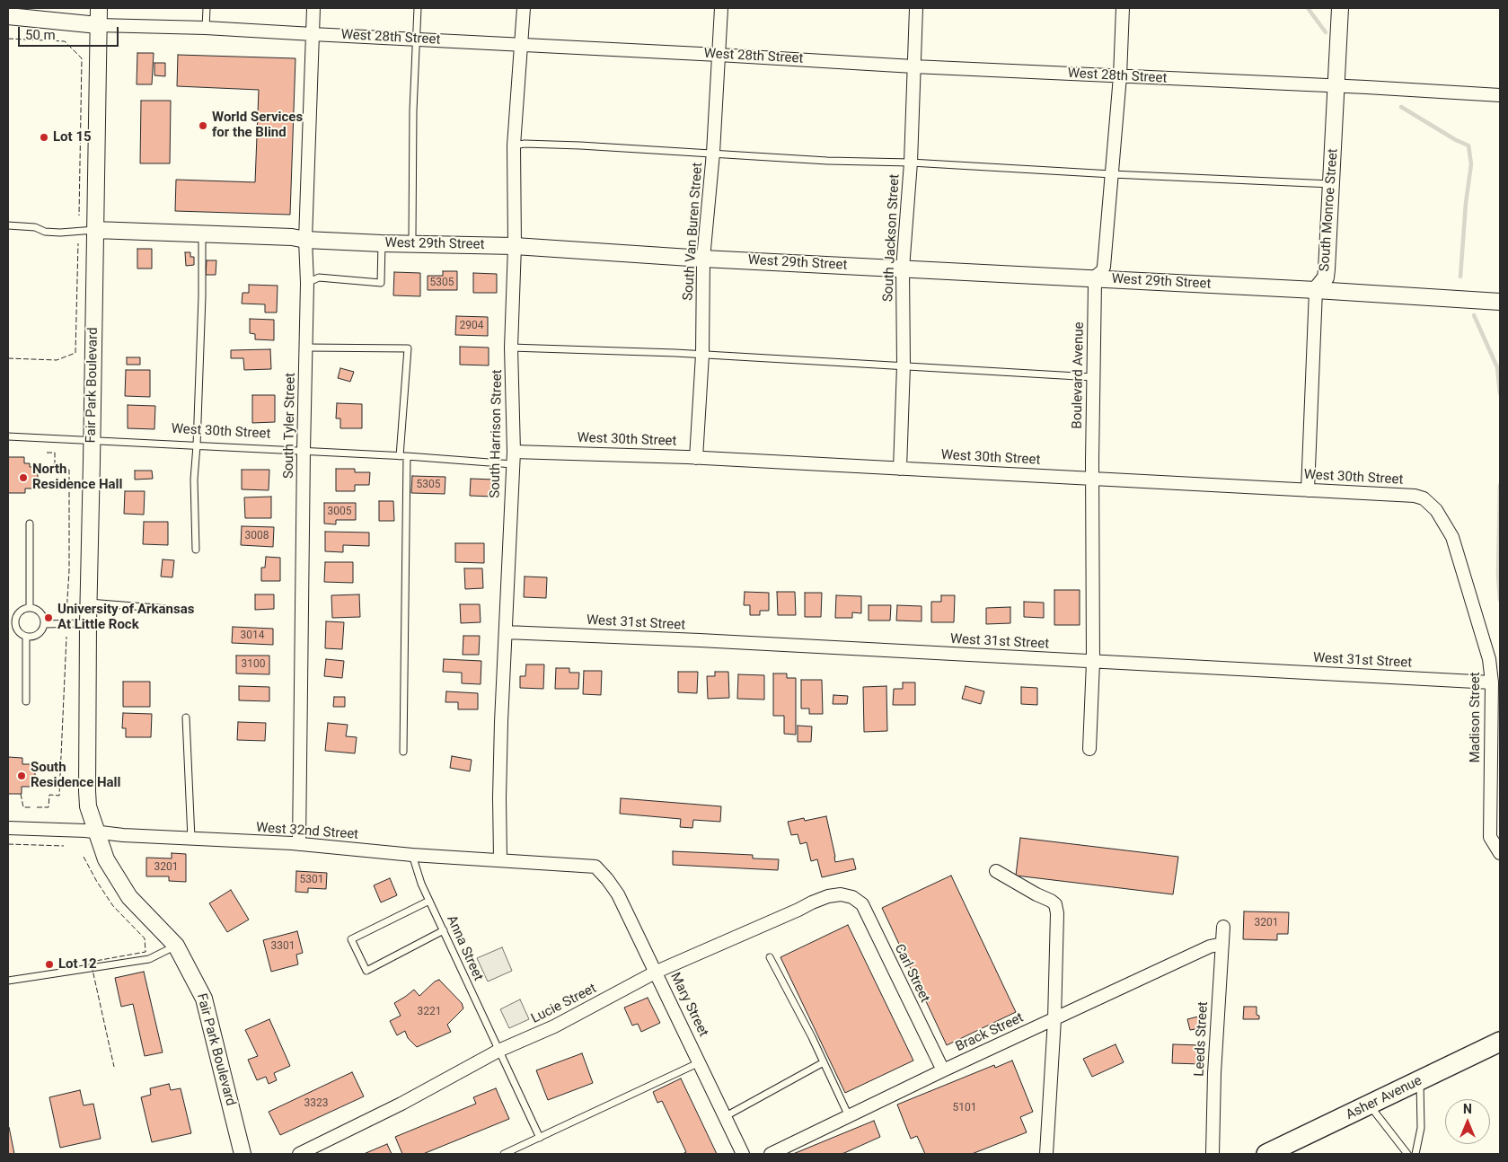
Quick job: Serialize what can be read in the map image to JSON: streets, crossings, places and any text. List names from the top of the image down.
{
  "streets": {
    "main road": ["Asher Avenue"],
    "street": [
      "West 28th Street",
      "South Monroe Street",
      "South Van Buren Street",
      "South Jackson Street",
      "West 29th Street",
      "Boulevard Avenue",
      "Fair Park Boulevard",
      "South Tyler Street",
      "West 30th Street",
      "South Harrison Street",
      "West 31st Street",
      "Madison Street",
      "West 32nd Street",
      "Carl Street",
      "Lucie Street",
      "Mary Street",
      "Brack Street",
      "Leeds Street"
    ],
    "lane": ["Anna Street"]
  },
  "crossings": [
    ["West 28th Street", "South Monroe Street"],
    ["West 28th Street", "South Van Buren Street"],
    ["West 28th Street", "South Jackson Street"],
    ["West 28th Street", "Fair Park Boulevard"],
    ["West 28th Street", "South Tyler Street"],
    ["West 28th Street", "South Harrison Street"],
    ["South Monroe Street", "West 29th Street"],
    ["South Monroe Street", "West 30th Street"],
    ["South Van Buren Street", "West 29th Street"],
    ["South Van Buren Street", "West 30th Street"],
    ["South Jackson Street", "West 29th Street"],
    ["South Jackson Street", "West 30th Street"],
    ["West 29th Street", "Boulevard Avenue"],
    ["West 29th Street", "Fair Park Boulevard"],
    ["West 29th Street", "South Tyler Street"],
    ["West 29th Street", "South Harrison Street"],
    ["Boulevard Avenue", "West 30th Street"],
    ["Boulevard Avenue", "West 31st Street"],
    ["Fair Park Boulevard", "West 30th Street"],
    ["Fair Park Boulevard", "West 32nd Street"],
    ["South Tyler Street", "West 30th Street"],
    ["South Tyler Street", "West 32nd Street"],
    ["West 30th Street", "South Harrison Street"],
    ["West 30th Street", "Madison Street"],
    ["South Harrison Street", "West 31st Street"],
    ["South Harrison Street", "West 32nd Street"],
    ["West 31st Street", "Madison Street"],
    ["West 32nd Street", "Anna Street"],
    ["West 32nd Street", "Mary Street"],
    ["Anna Street", "Lucie Street"],
    ["Carl Street", "Lucie Street"],
    ["Carl Street", "Brack Street"],
    ["Lucie Street", "Mary Street"],
    ["Brack Street", "Leeds Street"]
  ],
  "places": [
    "World Services for the Blind",
    "Lot 15",
    "North Residence Hall",
    "University of Arkansas At Little Rock",
    "South Residence Hall",
    "Lot 12"
  ],
  "house_numbers": [
    "5305",
    "2904",
    "5305",
    "3005",
    "3008",
    "3014",
    "3100",
    "3201",
    "5301",
    "3201",
    "3301",
    "3221",
    "3323",
    "5101"
  ],
  "scale_bar": "50 m",
  "north": "top"
}
